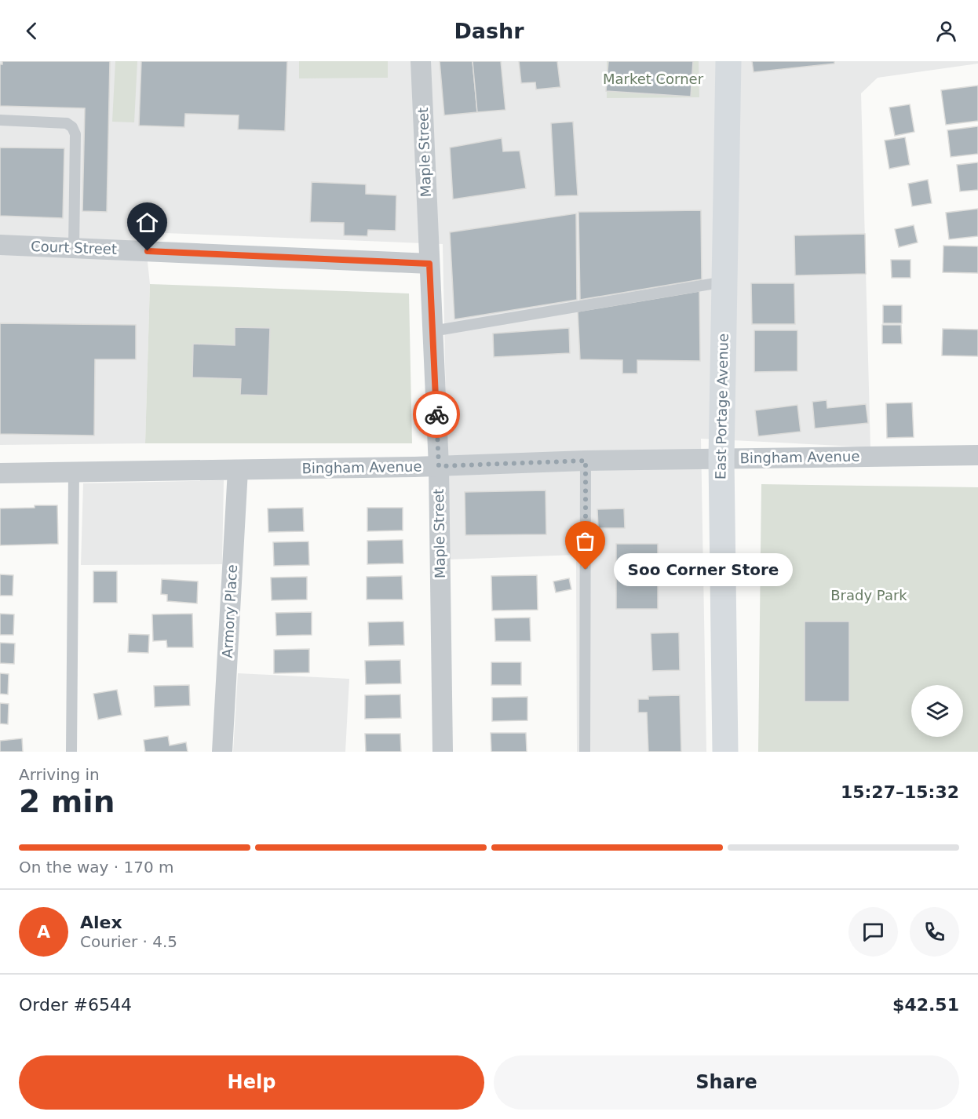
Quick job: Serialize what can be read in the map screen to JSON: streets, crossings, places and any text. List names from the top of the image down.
{
  "streets": {
    "main road": ["East Portage Avenue"],
    "street": [
      "Maple Street",
      "Court Street",
      "Bingham Avenue",
      "Armory Place"
    ]
  },
  "crossings": [
    ["Maple Street", "Court Street"],
    ["Maple Street", "Bingham Avenue"],
    ["East Portage Avenue", "Bingham Avenue"],
    ["Bingham Avenue", "Armory Place"]
  ],
  "parks": ["Market Corner", "Brady Park"],
  "places": ["Soo Corner Store"],
  "page": {
    "header": "Dashr",
    "bubble": "Soo Corner Store",
    "heading": ["2 min", "Arriving in", "15:27–15:32"],
    "panel": [
      "Alex",
      "Courier · 4.5",
      "Order #6544",
      "$42.51"
    ],
    "bar": "On the way · 170 m",
    "round": "A",
    "buttons": ["Help", "Share"]
  }
}
